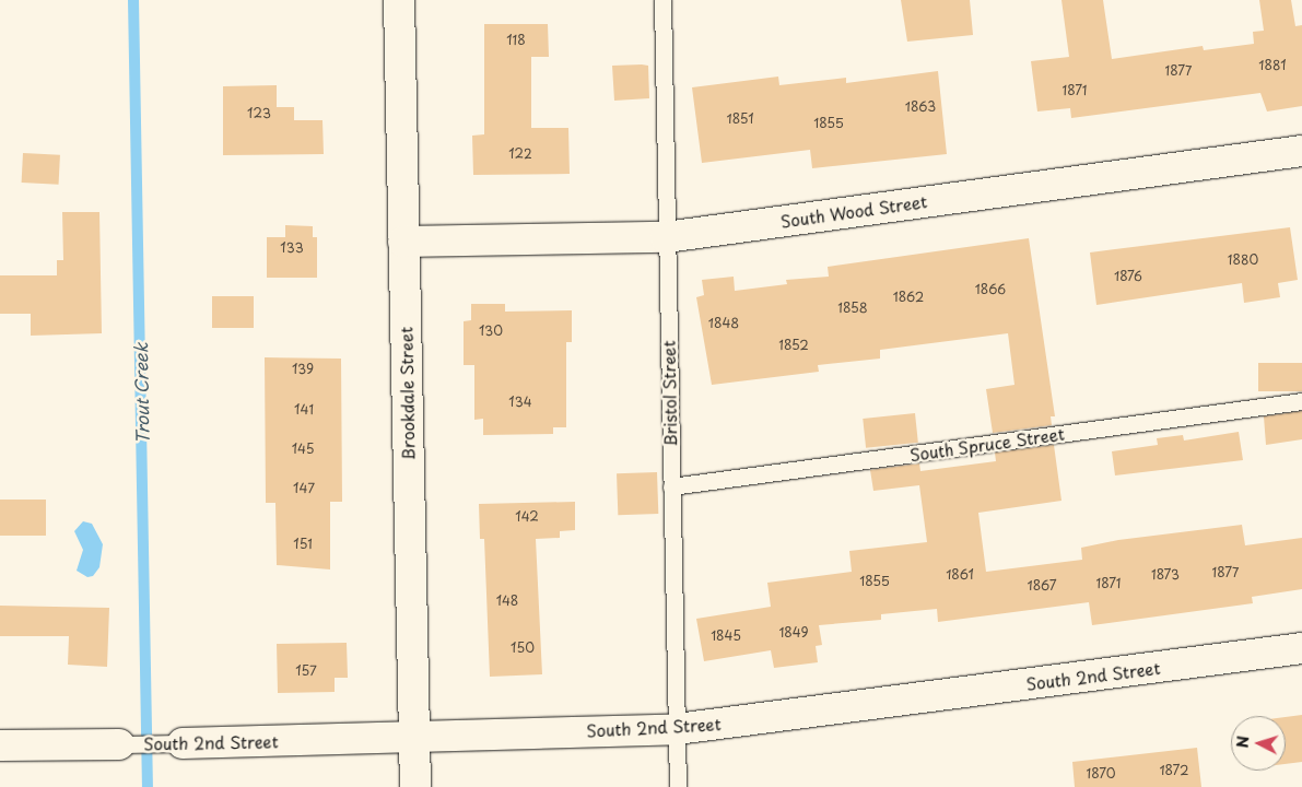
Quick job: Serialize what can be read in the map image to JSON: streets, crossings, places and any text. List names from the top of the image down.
{
  "streets": {
    "street": ["South Wood Street", "Brookdale Street", "South 2nd Street"],
    "lane": ["Bristol Street", "South Spruce Street"]
  },
  "crossings": [
    ["South Wood Street", "Brookdale Street"],
    ["South Wood Street", "Bristol Street"],
    ["Brookdale Street", "South 2nd Street"],
    ["Bristol Street", "South Spruce Street"],
    ["Bristol Street", "South 2nd Street"]
  ],
  "water": ["Trout Creek"],
  "house_numbers": [
    "118",
    "1881",
    "1877",
    "1871",
    "1863",
    "123",
    "1851",
    "1855",
    "122",
    "133",
    "1880",
    "1876",
    "1866",
    "1862",
    "1858",
    "1848",
    "130",
    "1852",
    "139",
    "134",
    "141",
    "145",
    "147",
    "142",
    "151",
    "1877",
    "1861",
    "1873",
    "1855",
    "1871",
    "1867",
    "148",
    "1849",
    "1845",
    "150",
    "157",
    "1872",
    "1870"
  ],
  "north": "left"
}
